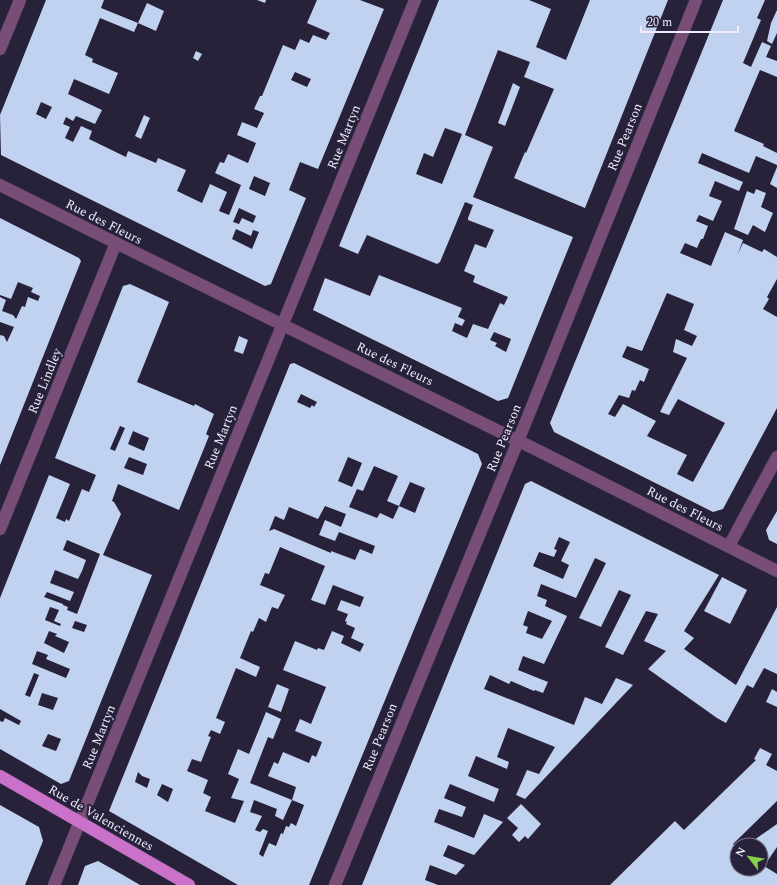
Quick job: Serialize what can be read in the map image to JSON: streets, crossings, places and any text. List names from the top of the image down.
{
  "streets": {
    "main road": ["Rue de Valenciennes"],
    "street": [
      "Rue Martyn",
      "Rue Pearson",
      "Rue des Fleurs",
      "Rue Lindley"
    ]
  },
  "crossings": [
    ["Rue Martyn", "Rue des Fleurs"],
    ["Rue Martyn", "Rue de Valenciennes"],
    ["Rue Pearson", "Rue des Fleurs"],
    ["Rue des Fleurs", "Rue Lindley"]
  ],
  "scale_bar": "20 m",
  "north": "top left"
}
